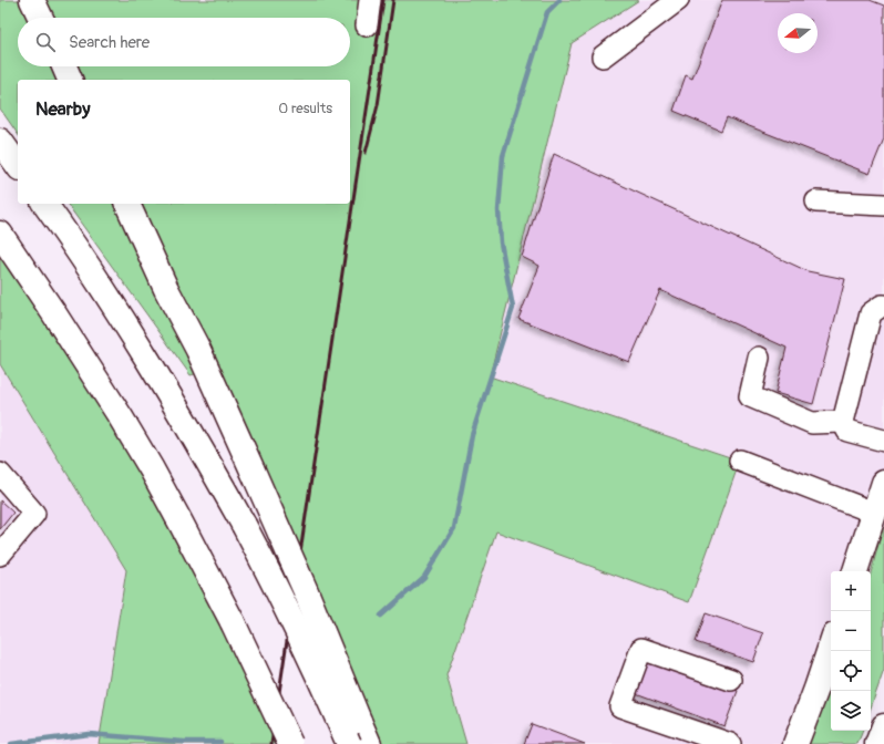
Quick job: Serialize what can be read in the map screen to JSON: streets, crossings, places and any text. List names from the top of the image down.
{
  "north": "left",
  "page": {
    "search": "Search here",
    "heading": ["Nearby", "0 results"],
    "map_buttons": ["+", "−"]
  }
}
